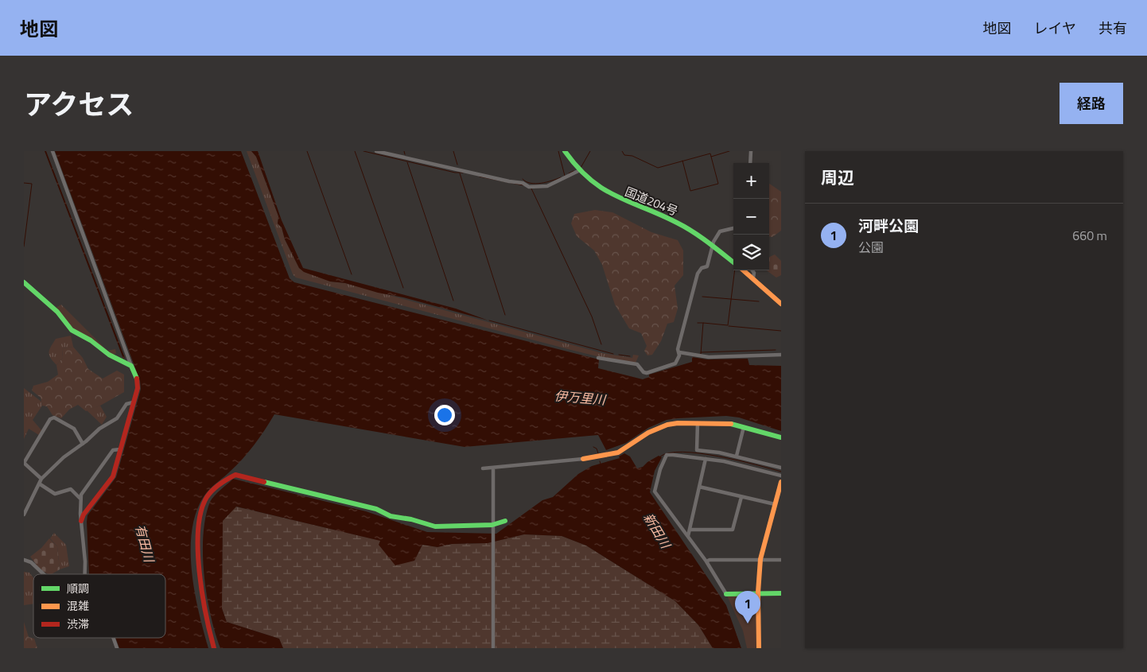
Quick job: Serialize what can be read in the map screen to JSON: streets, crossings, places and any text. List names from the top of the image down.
{
  "streets": {
    "main road": ["国道204号"]
  },
  "water": ["伊万里川", "新田川", "有田川"],
  "legend": ["順調", "混雑", "渋滞"],
  "page": {
    "header": "地図",
    "nav": ["地図", "レイヤ", "共有"],
    "title": "アクセス",
    "buttons": "経路",
    "heading": "周辺",
    "map_buttons": ["+", "−"],
    "list": [
      {
        "mark": "1",
        "name": "河畔公園",
        "note": "公園",
        "value": "660 m"
      }
    ],
    "pins": "1"
  }
}
